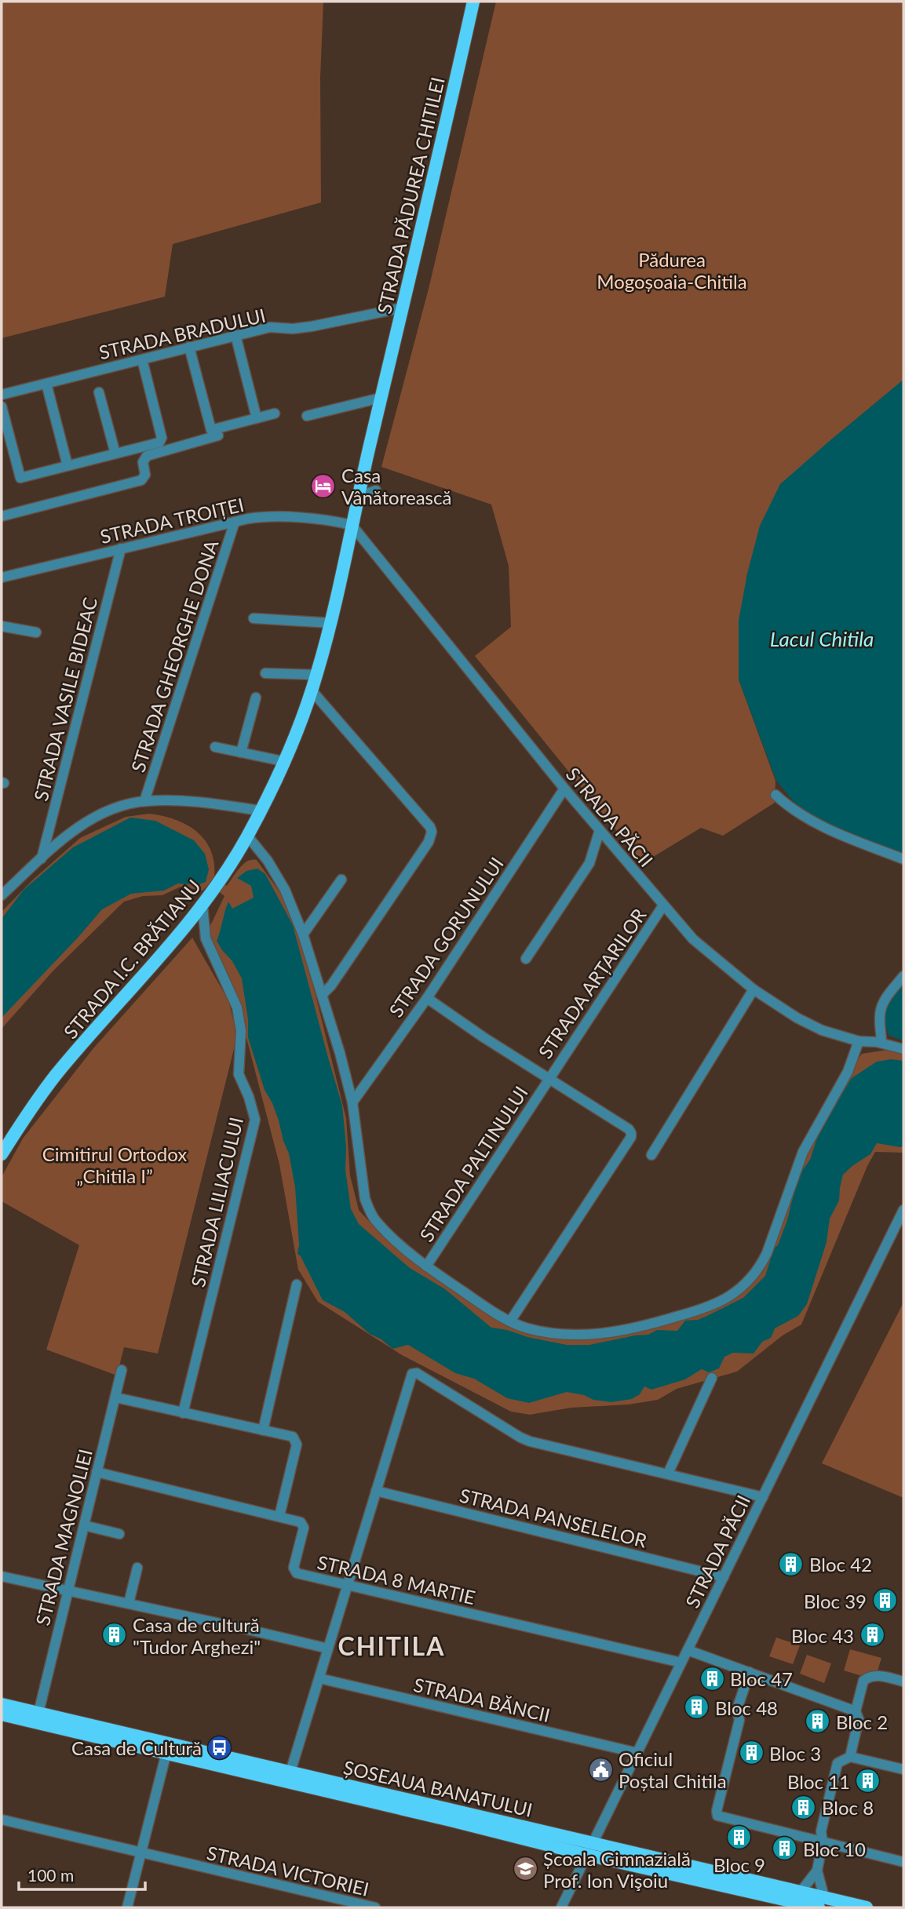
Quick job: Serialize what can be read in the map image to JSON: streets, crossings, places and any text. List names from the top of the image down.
{
  "streets": {
    "main road": ["STRADA PĂDUREA CHITILEI", "STRADA I.C. BRĂTIANU", "ȘOSEAUA BANATULUI"],
    "street": [
      "STRADA BRADULUI",
      "STRADA TROIȚEI",
      "STRADA GHEORGHE DONA",
      "STRADA VASILE BIDEAC",
      "STRADA PĂCII",
      "STRADA GORUNULUI",
      "STRADA ARȚARILOR",
      "STRADA PALTINULUI",
      "STRADA LILIACULUI",
      "STRADA PANSELELOR",
      "STRADA MAGNOLIEI",
      "STRADA 8 MARTIE",
      "STRADA BĂNCII",
      "STRADA VICTORIEI"
    ]
  },
  "crossings": [
    ["STRADA PĂDUREA CHITILEI", "STRADA BRADULUI"],
    ["STRADA PĂDUREA CHITILEI", "STRADA I.C. BRĂTIANU"],
    ["STRADA TROIȚEI", "STRADA GHEORGHE DONA"],
    ["STRADA TROIȚEI", "STRADA VASILE BIDEAC"],
    ["STRADA TROIȚEI", "STRADA PĂCII"],
    ["STRADA TROIȚEI", "STRADA I.C. BRĂTIANU"],
    ["STRADA PĂCII", "STRADA GORUNULUI"],
    ["STRADA PĂCII", "STRADA I.C. BRĂTIANU"],
    ["STRADA PĂCII", "STRADA ARȚARILOR"],
    ["STRADA PĂCII", "STRADA PANSELELOR"],
    ["STRADA PĂCII", "STRADA 8 MARTIE"],
    ["STRADA PĂCII", "STRADA BĂNCII"],
    ["STRADA PĂCII", "ȘOSEAUA BANATULUI"],
    ["STRADA I.C. BRĂTIANU", "STRADA LILIACULUI"],
    ["STRADA ARȚARILOR", "STRADA PALTINULUI"],
    ["STRADA MAGNOLIEI", "STRADA 8 MARTIE"],
    ["STRADA MAGNOLIEI", "ȘOSEAUA BANATULUI"]
  ],
  "districts": ["CHITILA"],
  "water": ["Lacul Chitila"],
  "parks": ["Pădurea Mogoșoaia-Chitila", "Cimitirul Ortodox „Chitila I”"],
  "places": {
    "hotel": ["Casa Vânătorească"],
    "building": [
      "Bloc 42",
      "Bloc 39",
      "Casa de cultură \"Tudor Arghezi\"",
      "Bloc 43",
      "Bloc 47",
      "Bloc 48",
      "Bloc 2",
      "Bloc 3",
      "Bloc 11",
      "Bloc 8",
      "Bloc 9",
      "Bloc 10"
    ],
    "bus stop": ["Casa de Cultură"],
    "public building": ["Oficiul Poștal Chitila"],
    "school or university": ["Școala Gimnazială Prof. Ion Vişoiu"]
  },
  "scale_bar": "100 m"
}
